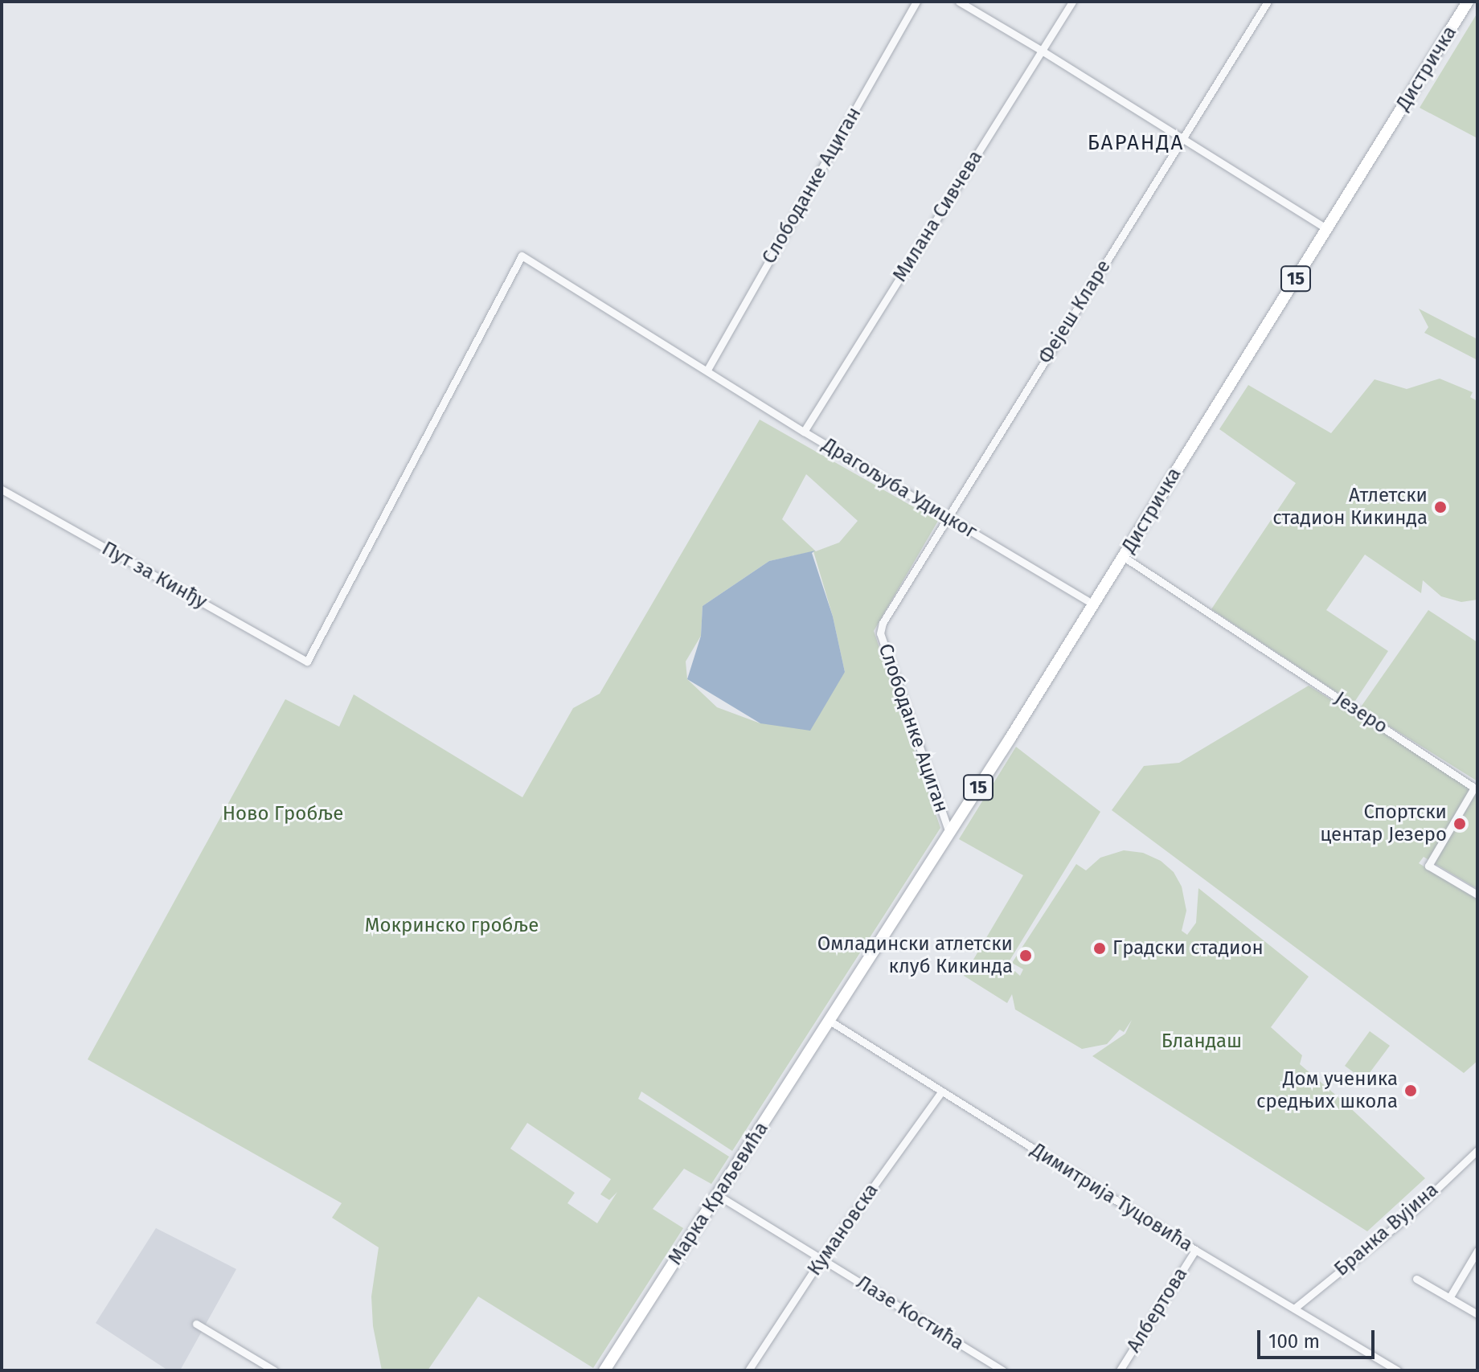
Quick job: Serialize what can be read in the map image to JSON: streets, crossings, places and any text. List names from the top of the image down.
{
  "streets": {
    "main road": ["Дистричка", "15", "Марка Краљевића"],
    "street": [
      "Слободанке Ациган",
      "Милана Сивчева",
      "Фејеш Кларе",
      "Драгољуба Удицког",
      "Пут за Кинђу",
      "Језеро",
      "Димитрија Туцовића",
      "Кумановска",
      "Бранка Вујина",
      "Албертова",
      "Лазе Костића"
    ]
  },
  "crossings": [
    ["Дистричка", "Слободанке Ациган"],
    ["Дистричка", "Драгољуба Удицког"],
    ["Дистричка", "Језеро"],
    ["Дистричка", "Марка Краљевића"],
    ["Дистричка", "Димитрија Туцовића"],
    ["Слободанке Ациган", "Фејеш Кларе"],
    ["Слободанке Ациган", "Драгољуба Удицког"],
    ["Милана Сивчева", "Драгољуба Удицког"],
    ["Фејеш Кларе", "Драгољуба Удицког"],
    ["Драгољуба Удицког", "Пут за Кинђу"],
    ["Марка Краљевића", "Димитрија Туцовића"],
    ["Марка Краљевића", "Лазе Костића"],
    ["Димитрија Туцовића", "Кумановска"],
    ["Димитрија Туцовића", "Бранка Вујина"],
    ["Димитрија Туцовића", "Албертова"],
    ["Кумановска", "Лазе Костића"]
  ],
  "districts": ["БАРАНДА"],
  "parks": ["Ново Гробље", "Мокринско гробље", "Бландаш"],
  "places": [
    "Атлетски стадион Кикинда",
    "Спортски центар Језеро",
    "Градски стадион",
    "Омладински атлетски клуб Кикинда",
    "Дом ученика средњих школа"
  ],
  "scale_bar": "100 m"
}
